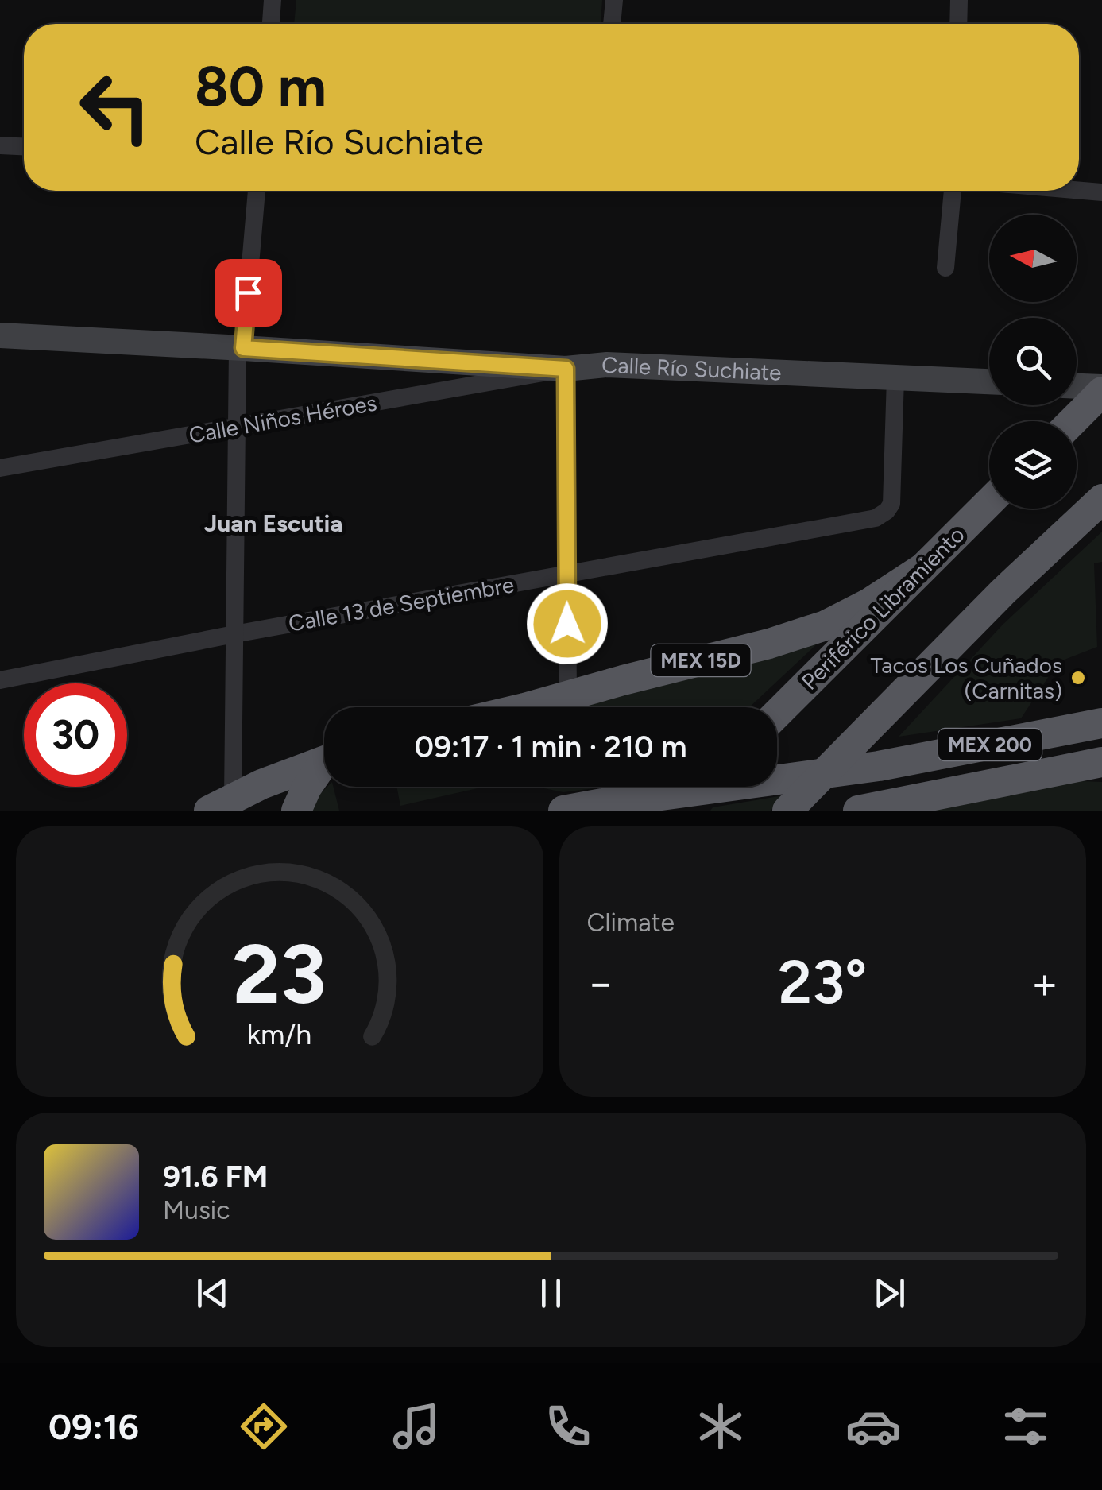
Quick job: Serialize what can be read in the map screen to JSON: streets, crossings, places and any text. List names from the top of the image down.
{
  "streets": {
    "highway": ["Periférico Libramiento", "MEX 15D", "MEX 200"],
    "main road": ["Calle Río Suchiate"],
    "street": ["Calle Niños Héroes", "Calle 13 de Septiembre"]
  },
  "crossings": [
    ["Calle Río Suchiate", "Calle Niños Héroes"],
    ["Calle Río Suchiate", "Calle 13 de Septiembre"],
    ["Periférico Libramiento", "MEX 15D"]
  ],
  "districts": ["Juan Escutia"],
  "places": ["Tacos Los Cuñados (Carnitas)"],
  "north": "left",
  "page": {
    "turn": ["80 m", "Calle Río Suchiate"],
    "limit": "30",
    "trip": "09:17 · 1 min · 210 m",
    "tile": "Climate",
    "heat": ["−", "23°", "+"],
    "song": ["91.6 FM", "Music"],
    "tabs": "09:16",
    "gauge": ["23", "km/h"]
  }
}
